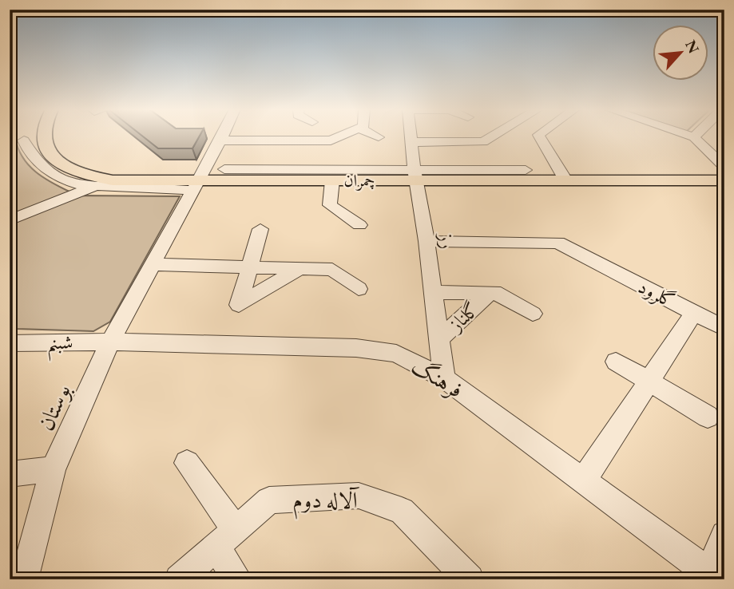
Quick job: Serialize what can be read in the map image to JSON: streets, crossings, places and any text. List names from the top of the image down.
{
  "streets": {
    "main road": ["چمران"],
    "street": [
      "رز",
      "گلرود",
      "گلناز",
      "شبنم",
      "فرهنگ",
      "بوستان",
      "آلاله دوم"
    ]
  },
  "crossings": [
    ["چمران", "رز"],
    ["چمران", "بوستان"],
    ["رز", "گلرود"],
    ["رز", "گلناز"],
    ["رز", "فرهنگ"],
    ["گلرود", "فرهنگ"],
    ["شبنم", "فرهنگ"],
    ["شبنم", "بوستان"],
    ["فرهنگ", "بوستان"]
  ],
  "north": "top right"
}
